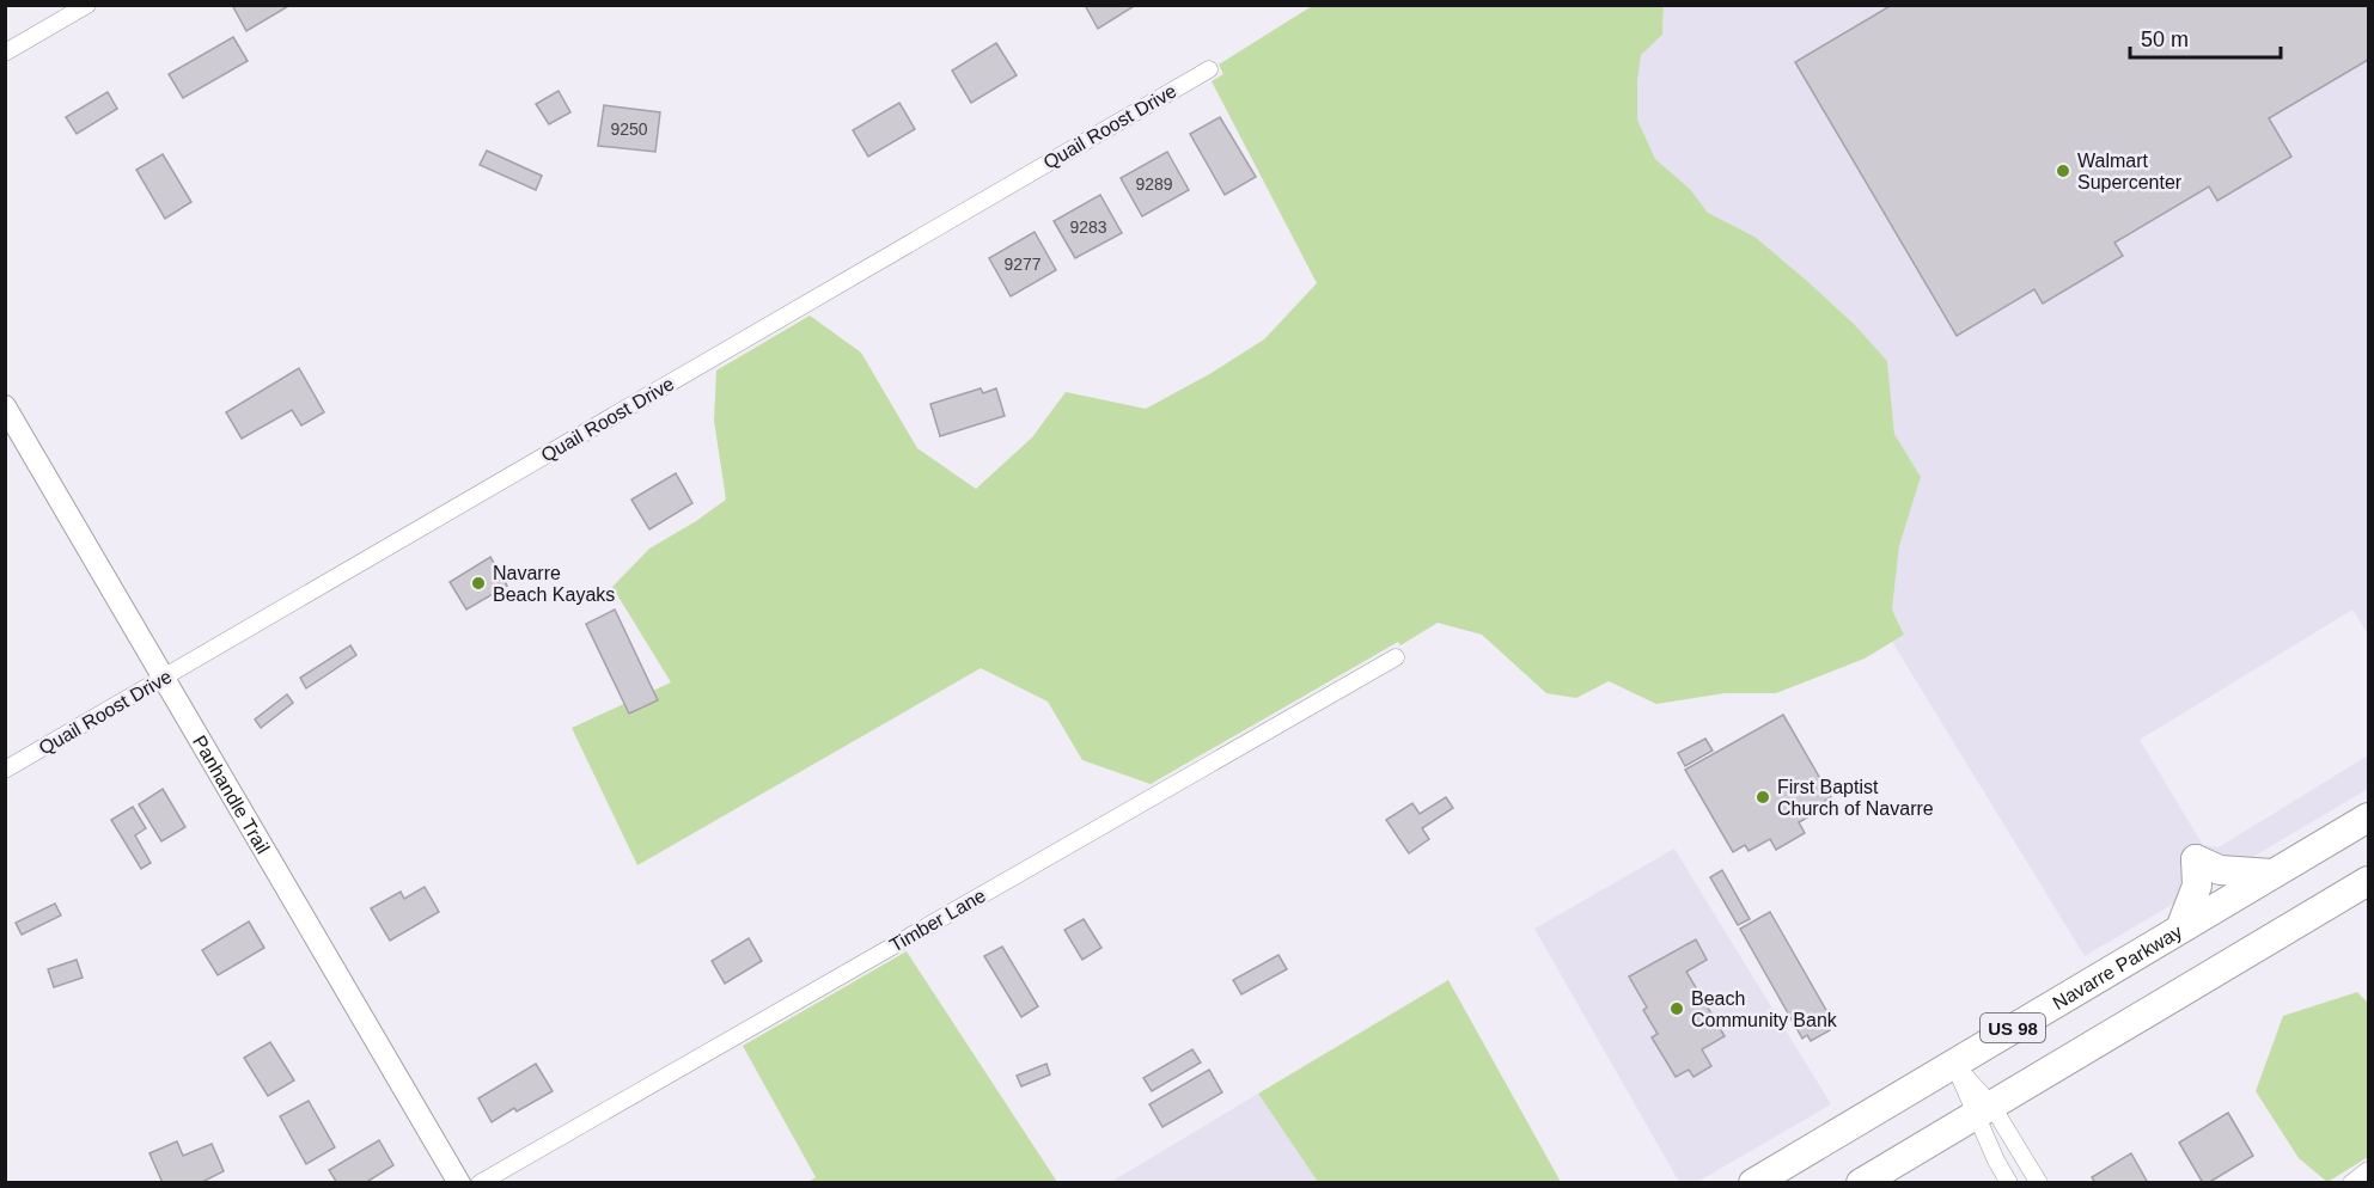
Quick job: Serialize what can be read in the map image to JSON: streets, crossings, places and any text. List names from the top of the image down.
{
  "streets": {
    "highway": ["Navarre Parkway", "US 98"],
    "street": ["Quail Roost Drive", "Panhandle Trail", "Timber Lane"]
  },
  "crossings": [
    ["Quail Roost Drive", "Panhandle Trail"]
  ],
  "places": [
    "Walmart Supercenter",
    "Navarre Beach Kayaks",
    "First Baptist Church of Navarre",
    "Beach Community Bank"
  ],
  "house_numbers": [
    "9250",
    "9289",
    "9283",
    "9277"
  ],
  "scale_bar": "50 m"
}
